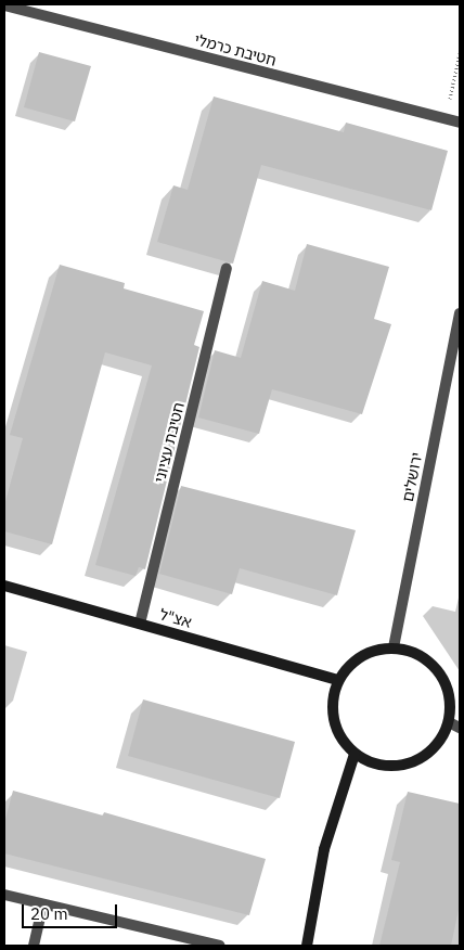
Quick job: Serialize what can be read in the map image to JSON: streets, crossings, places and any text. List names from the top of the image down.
{
  "streets": {
    "street": [
      "חטיבת כרמלי",
      "חטיבת עציוני",
      "ירושלים",
      "אצ\"ל"
    ]
  },
  "crossings": [
    ["חטיבת עציוני", "אצ\"ל"],
    ["ירושלים", "אצ\"ל"]
  ],
  "scale_bar": "20 m"
}
